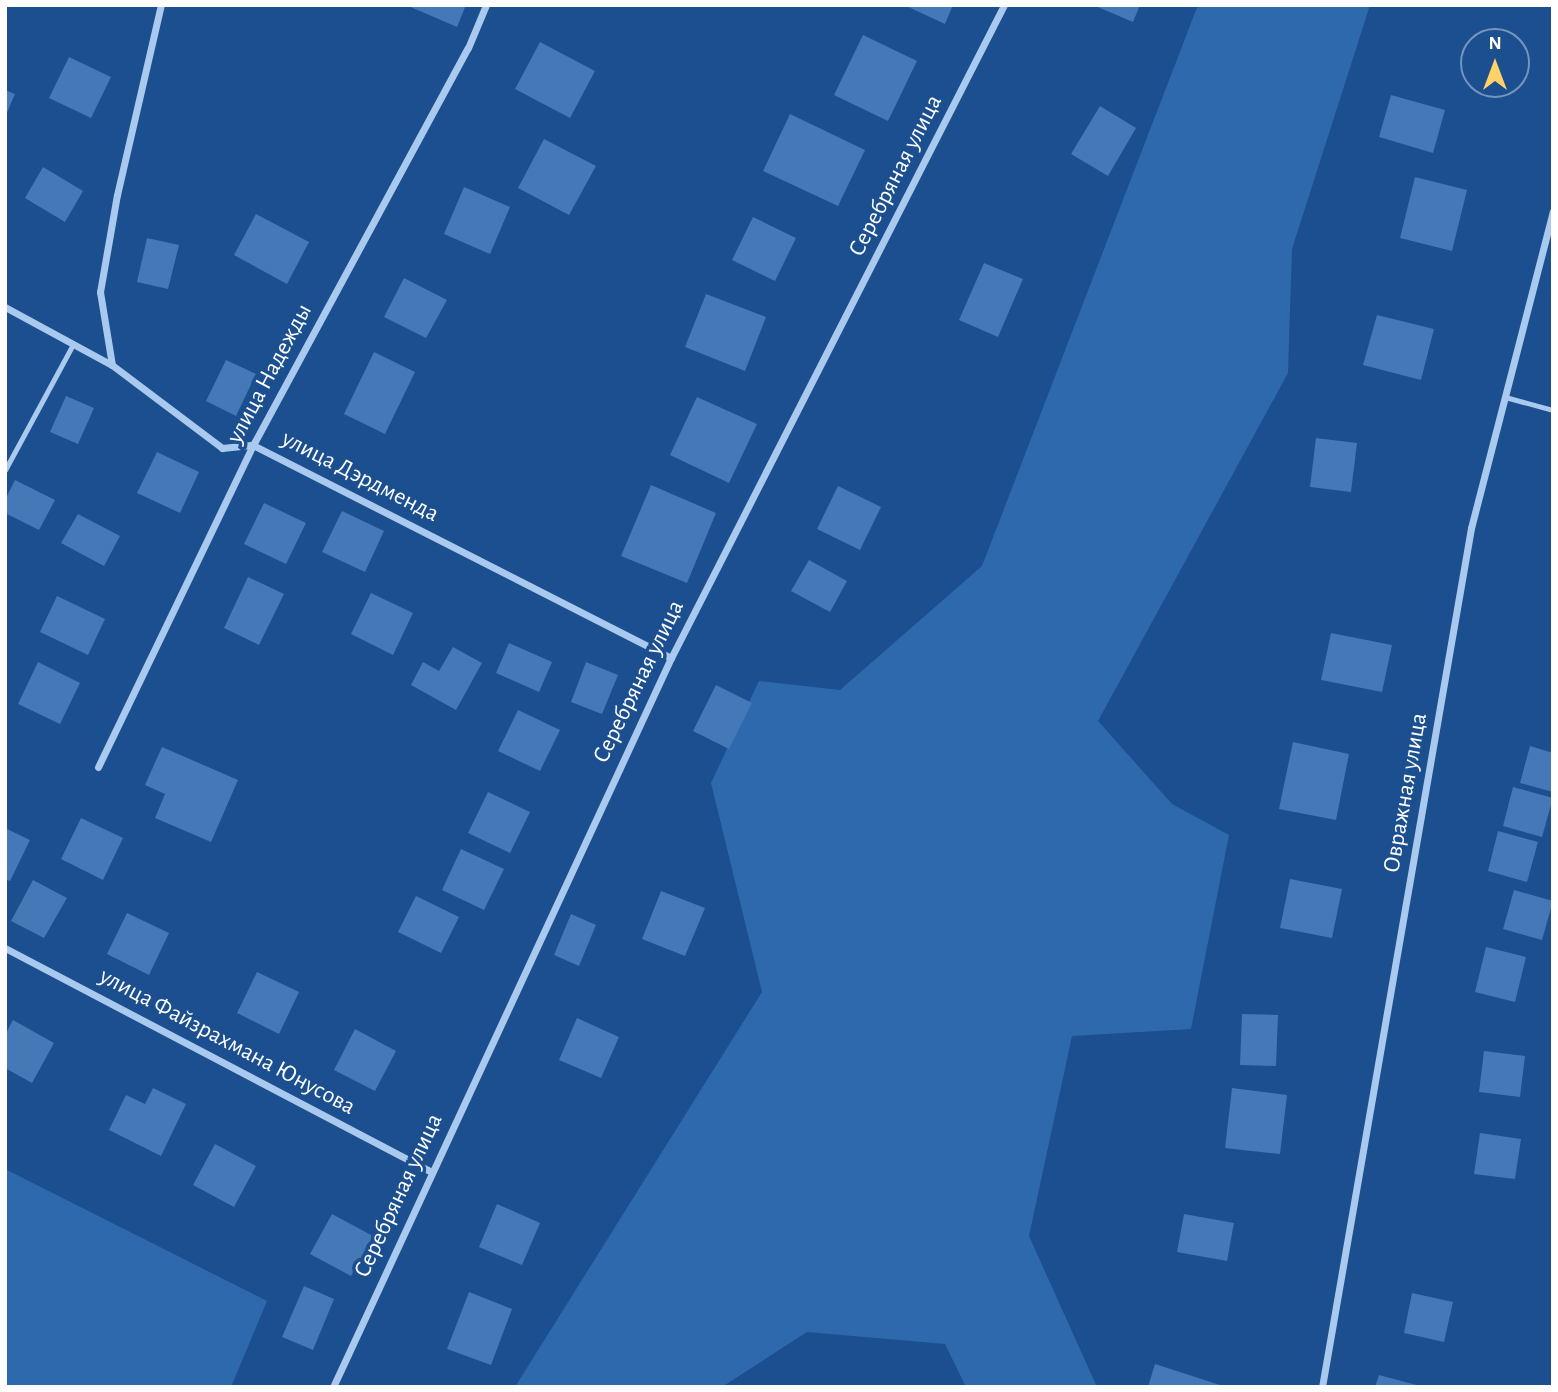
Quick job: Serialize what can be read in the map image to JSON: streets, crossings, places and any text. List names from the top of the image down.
{
  "streets": {
    "street": [
      "Серебряная улица",
      "улица Надежды",
      "улица Дэрдменда",
      "Овражная улица",
      "улица Файзрахмана Юнусова"
    ]
  },
  "crossings": [
    ["Серебряная улица", "улица Дэрдменда"],
    ["Серебряная улица", "улица Файзрахмана Юнусова"],
    ["улица Надежды", "улица Дэрдменда"]
  ],
  "north": "top"
}
